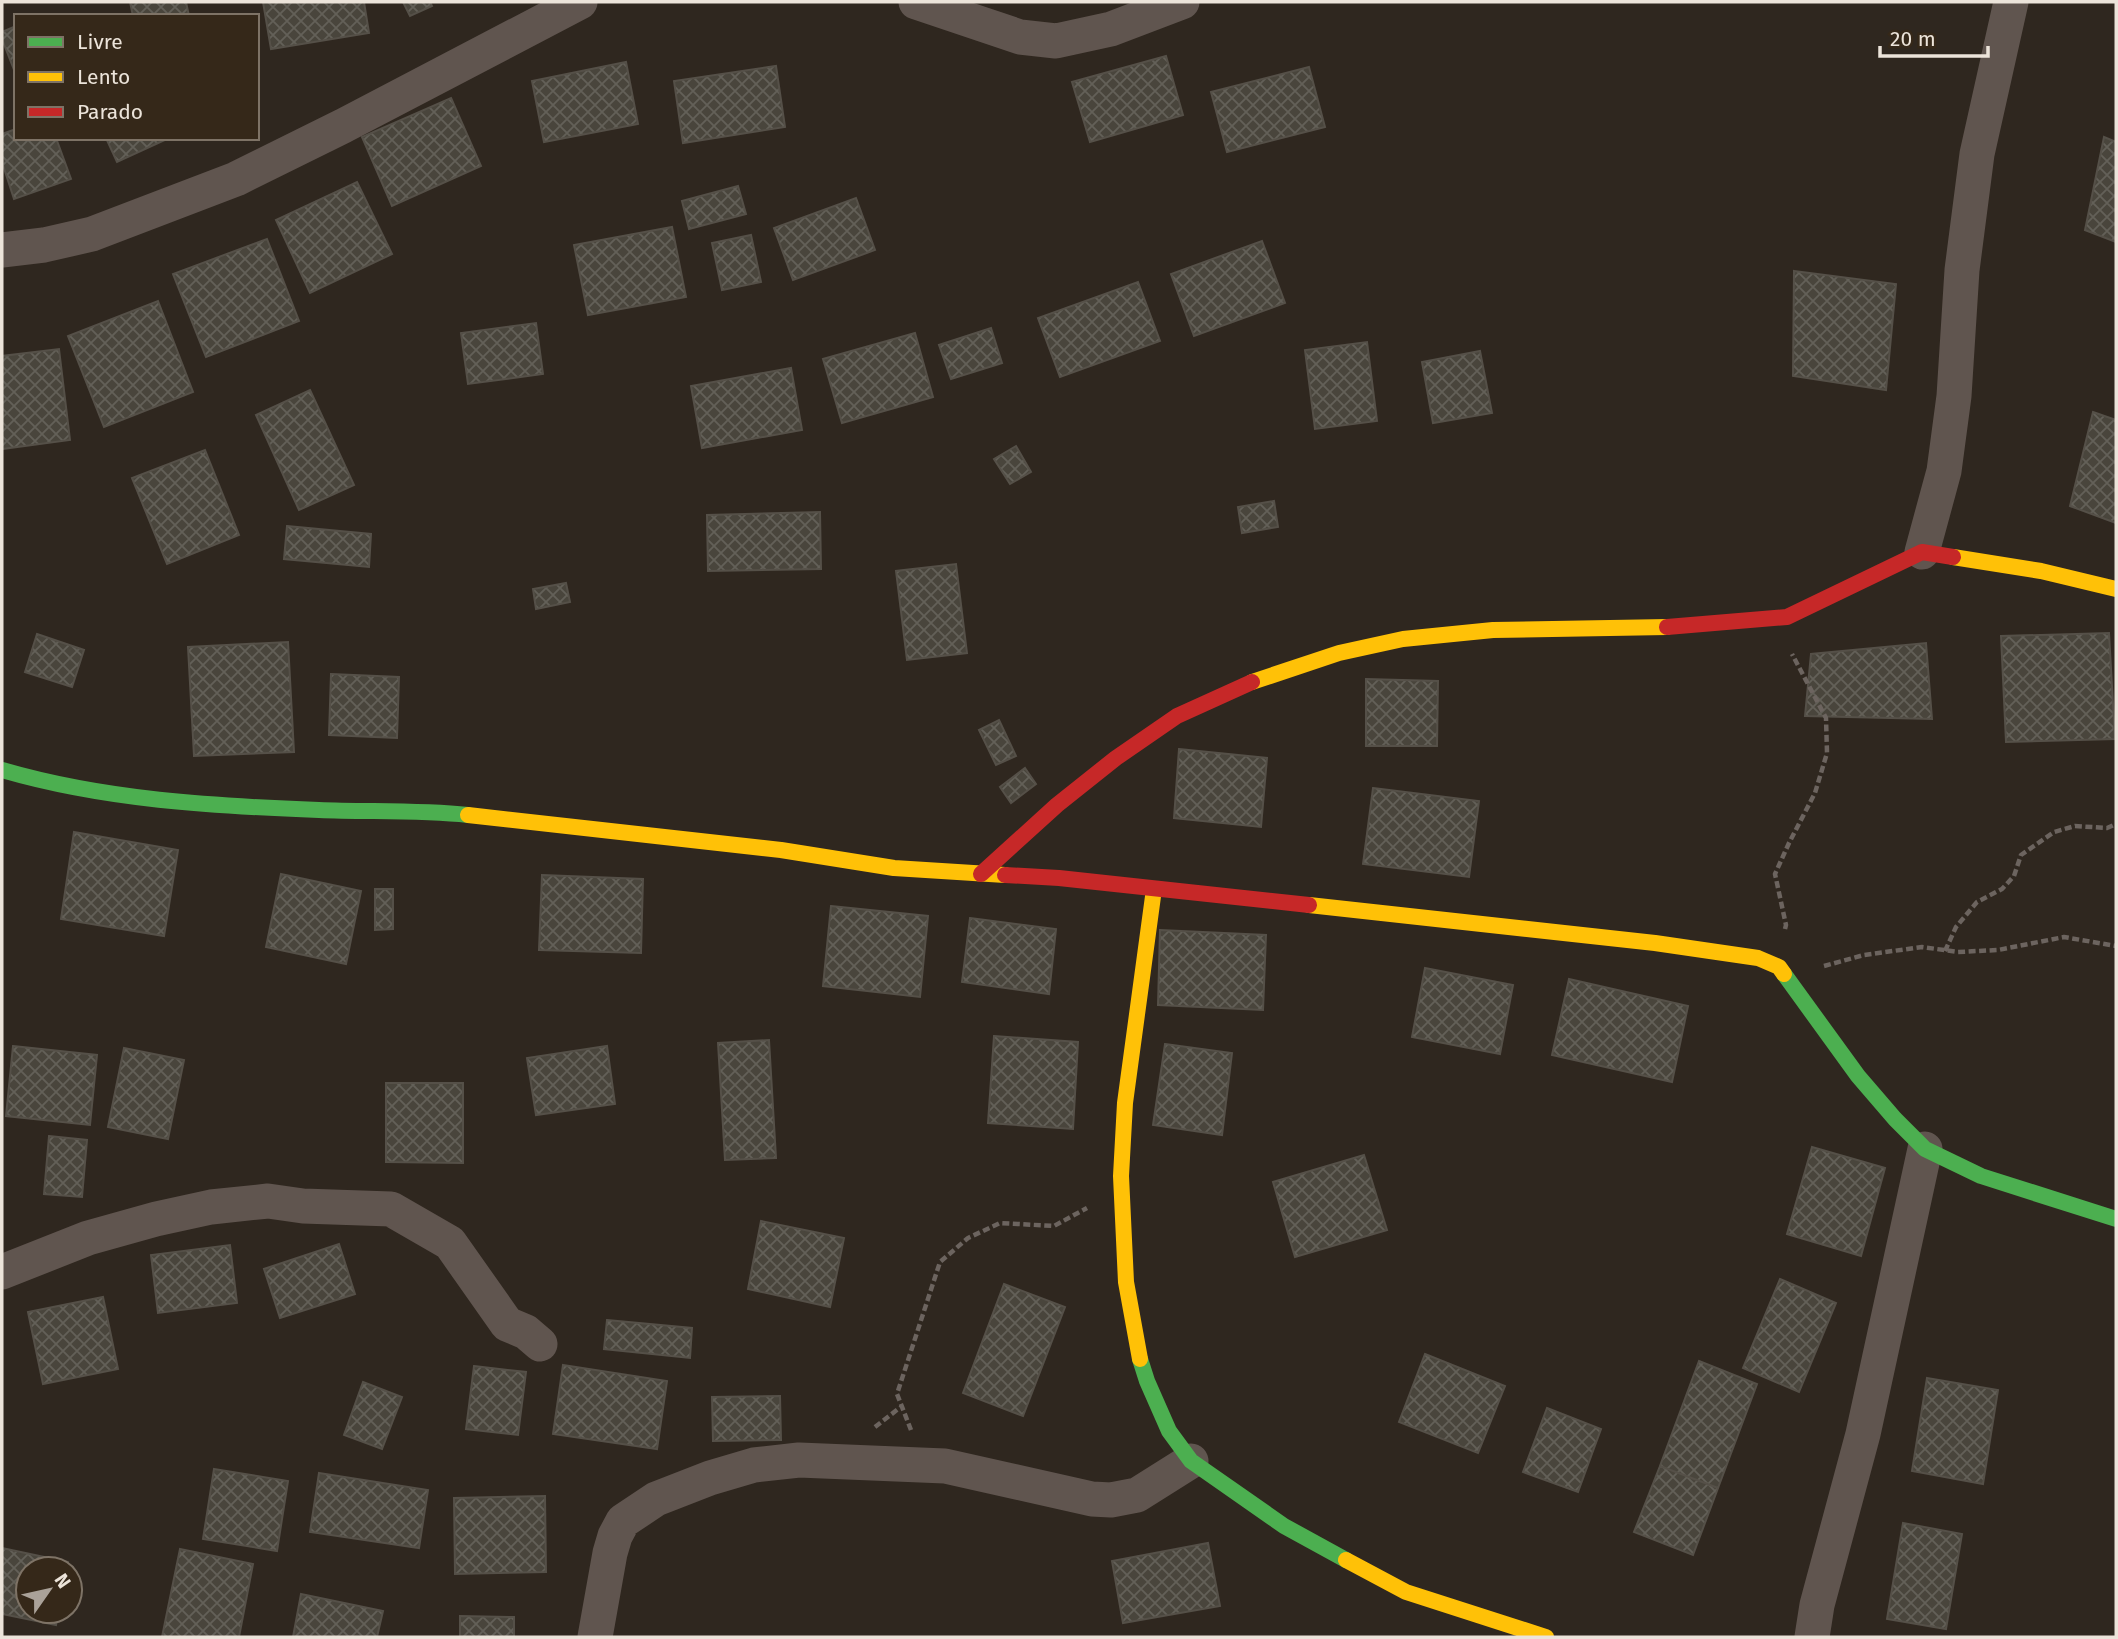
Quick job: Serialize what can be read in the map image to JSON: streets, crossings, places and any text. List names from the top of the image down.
{
  "legend": ["Livre", "Lento", "Parado"],
  "scale_bar": "20 m",
  "north": "top right"
}
